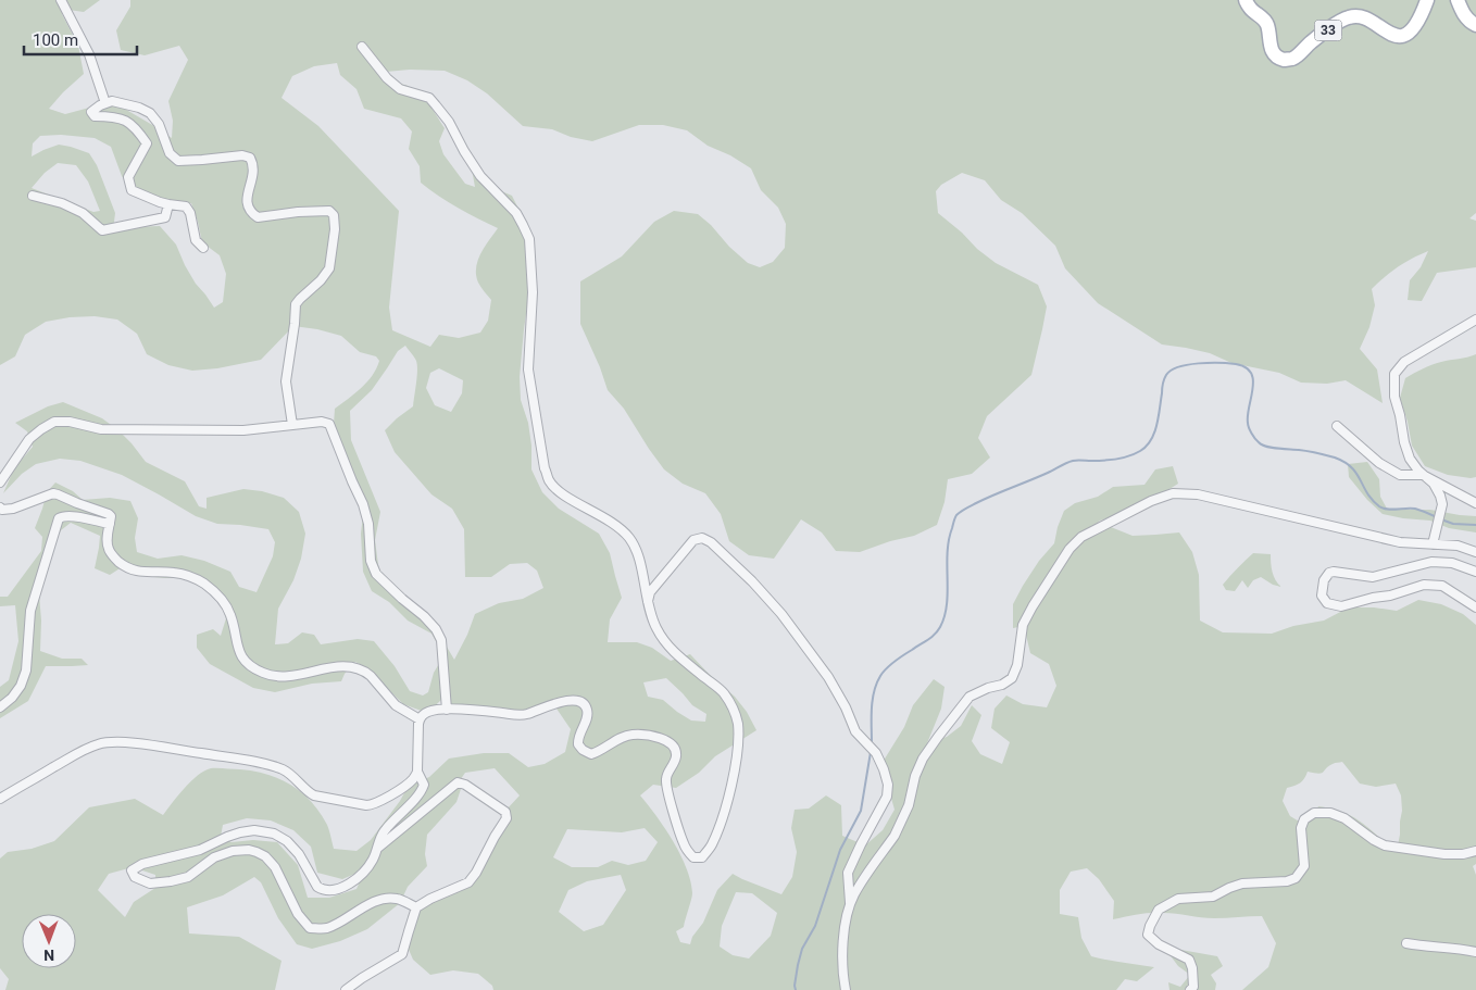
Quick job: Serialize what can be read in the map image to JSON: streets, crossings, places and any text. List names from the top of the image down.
{
  "streets": {
    "main road": ["33"]
  },
  "scale_bar": "100 m",
  "north": "bottom"
}
